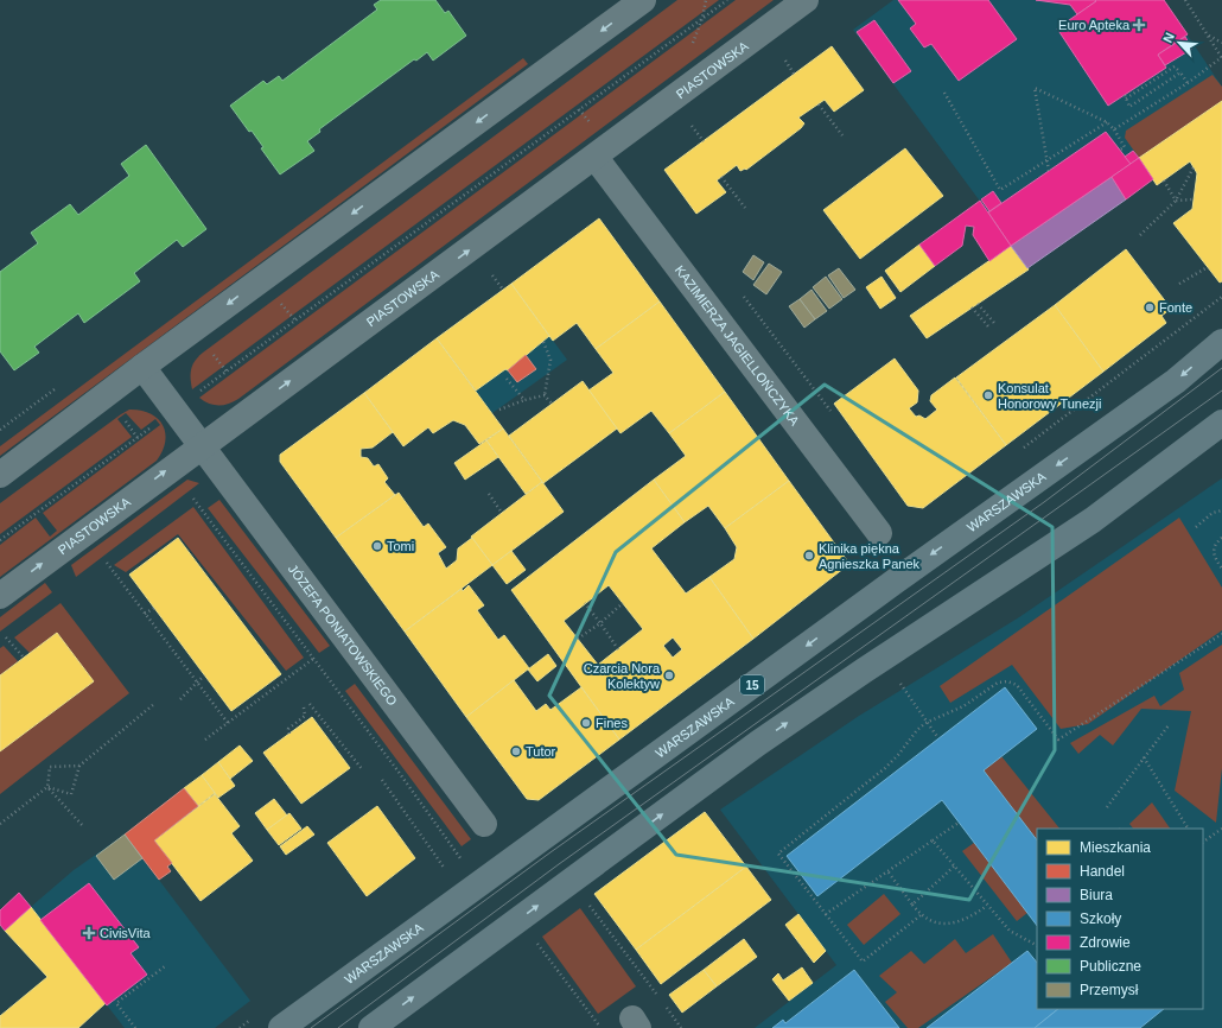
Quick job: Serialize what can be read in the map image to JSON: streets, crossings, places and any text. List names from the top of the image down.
{
  "streets": {
    "main road": ["WARSZAWSKA", "15"],
    "street": ["PIASTOWSKA", "KAZIMIERZA JAGIELLOŃCZYKA", "JÓZEFA PONIATOWSKIEGO"]
  },
  "crossings": [
    ["PIASTOWSKA", "KAZIMIERZA JAGIELLOŃCZYKA"],
    ["PIASTOWSKA", "JÓZEFA PONIATOWSKIEGO"]
  ],
  "places": {
    "health": ["Euro Apteka", "CivisVita"],
    "other": [
      "Fonte",
      "Konsulat Honorowy Tunezji",
      "Tomi",
      "Klinika piękna Agnieszka Panek",
      "Czarcia Nora Kolektyw",
      "Fines",
      "Tutor"
    ]
  },
  "legend": [
    "Mieszkania",
    "Handel",
    "Biura",
    "Szkoły",
    "Zdrowie",
    "Publiczne",
    "Przemysł"
  ],
  "north": "top left"
}
